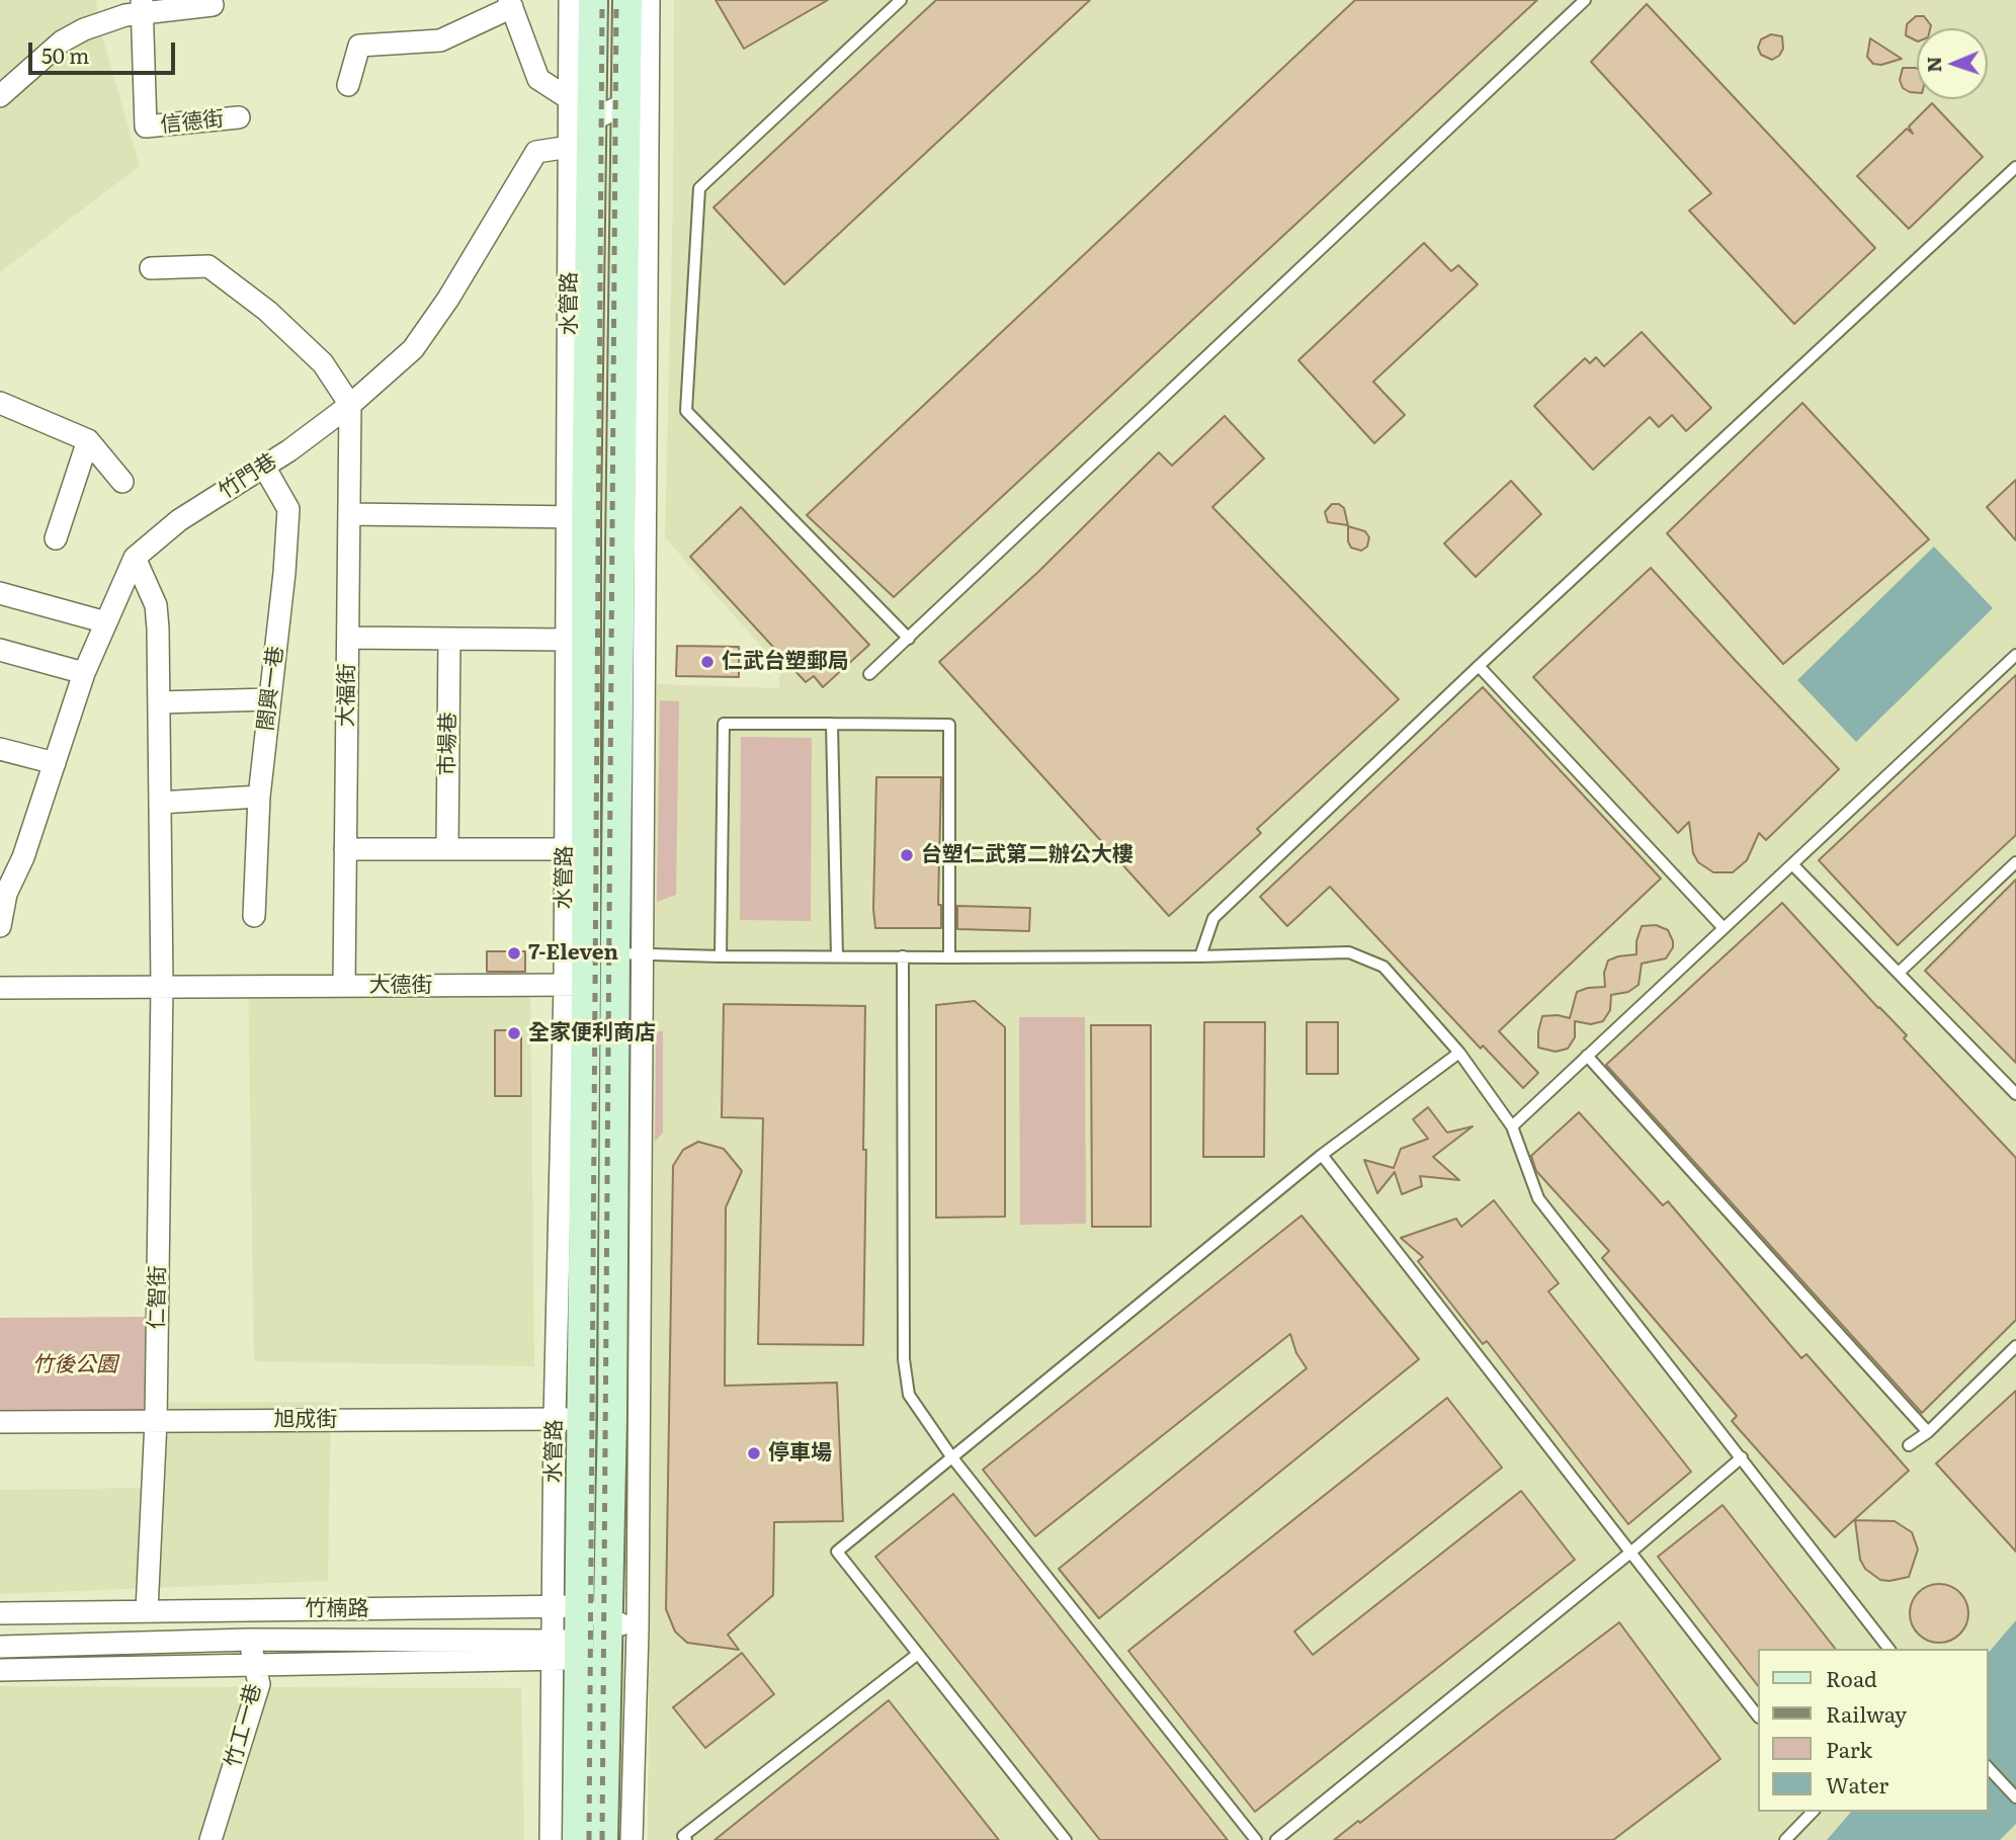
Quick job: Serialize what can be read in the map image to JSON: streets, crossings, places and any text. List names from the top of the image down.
{
  "streets": {
    "street": [
      "信德街",
      "水管路",
      "竹門巷",
      "閤興一巷",
      "大福街",
      "市場巷",
      "大德街",
      "仁智街",
      "旭成街",
      "竹楠路",
      "竹工一巷"
    ]
  },
  "crossings": [
    ["水管路", "竹門巷"],
    ["水管路", "大德街"],
    ["水管路", "旭成街"],
    ["水管路", "竹楠路"],
    ["竹門巷", "閤興一巷"],
    ["竹門巷", "大福街"],
    ["大福街", "大德街"],
    ["大德街", "仁智街"],
    ["仁智街", "旭成街"],
    ["仁智街", "竹楠路"],
    ["竹楠路", "竹工一巷"]
  ],
  "parks": ["竹後公園"],
  "places": [
    "仁武台塑郵局",
    "台塑仁武第二辦公大樓",
    "7-Eleven",
    "全家便利商店",
    "停車場"
  ],
  "legend": [
    "Road",
    "Railway",
    "Park",
    "Water"
  ],
  "scale_bar": "50 m",
  "north": "left"
}
